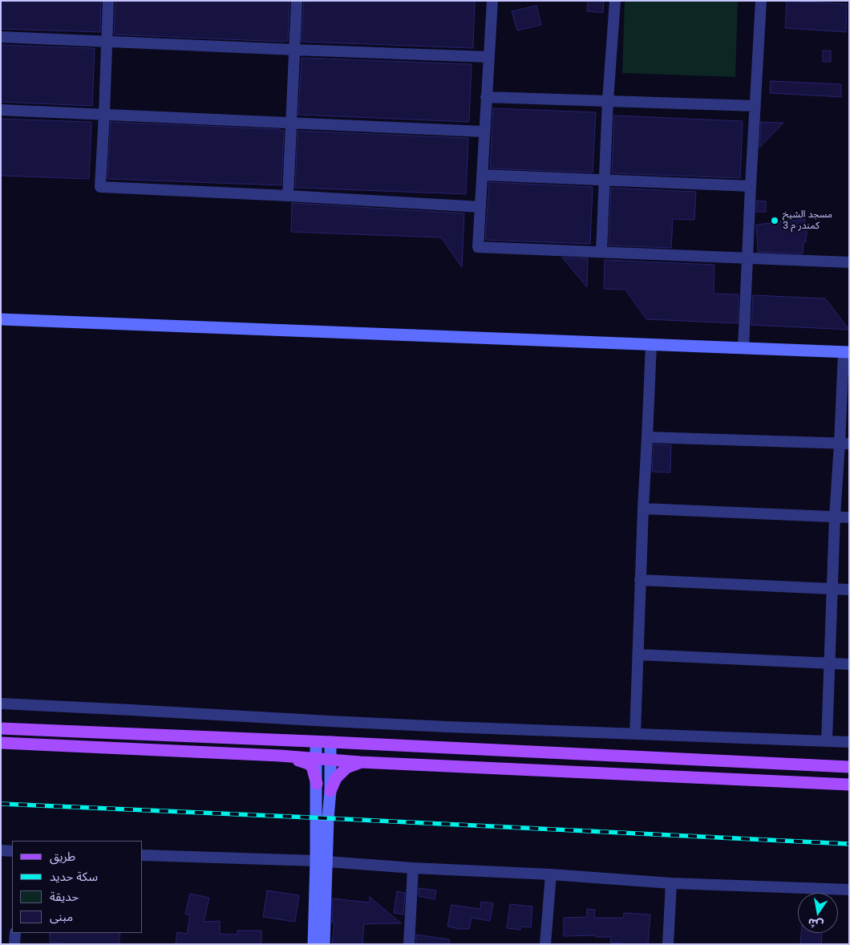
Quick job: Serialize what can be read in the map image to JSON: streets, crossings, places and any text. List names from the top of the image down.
{
  "places": ["مسجد الشيخ كمندر م 3"],
  "legend": [
    "طريق",
    "سكة حديد",
    "حديقة",
    "مبنى"
  ],
  "north": "bottom"
}
